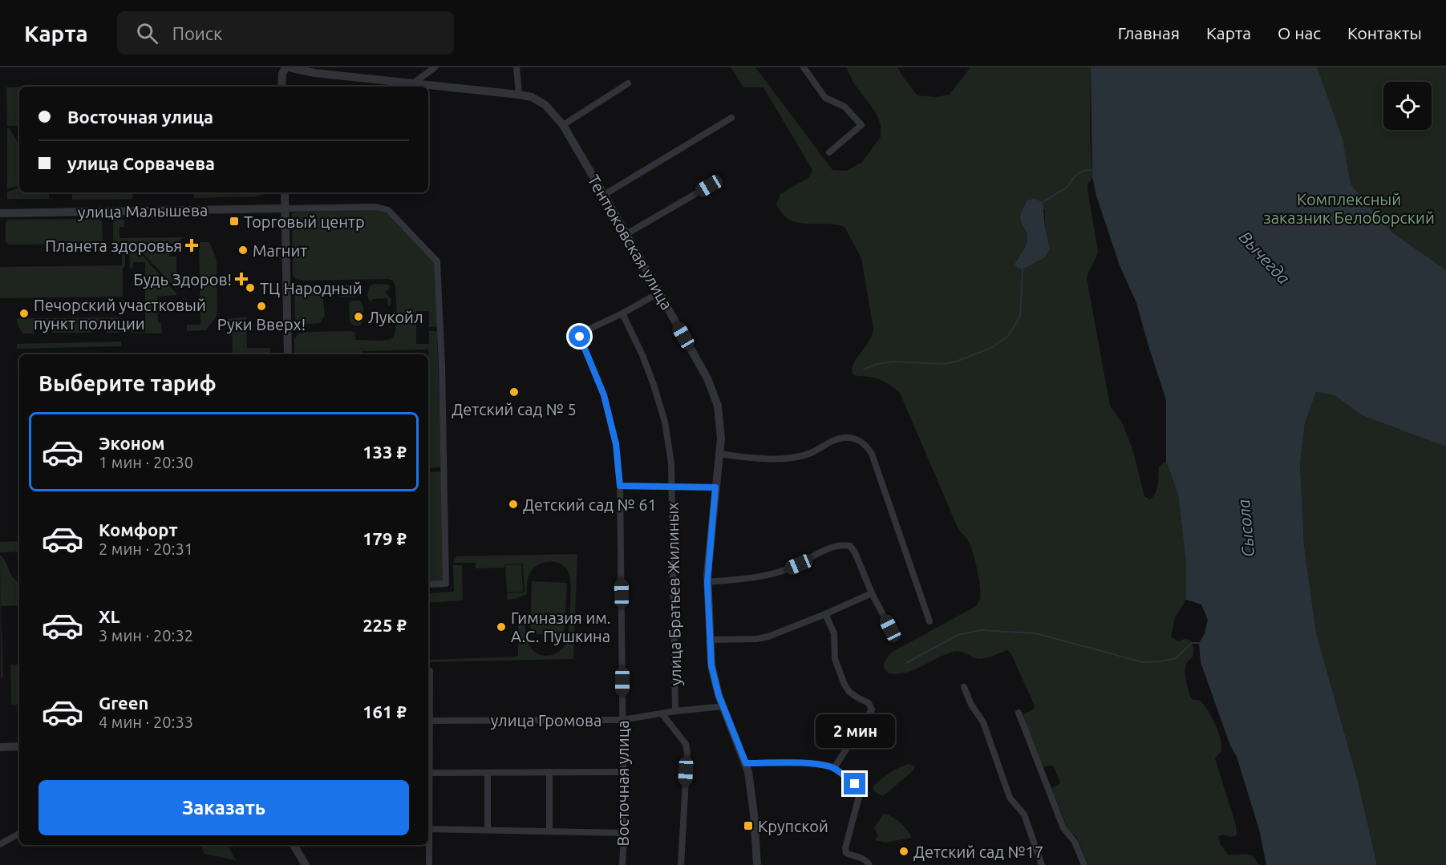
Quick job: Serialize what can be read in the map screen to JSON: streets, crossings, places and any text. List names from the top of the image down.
{
  "streets": {
    "street": [
      "улица Малышева",
      "Тентюковская улица",
      "улица Братьев Жилиных",
      "улица Громова",
      "Восточная улица"
    ]
  },
  "crossings": [
    ["Тентюковская улица", "улица Громова"],
    ["улица Братьев Жилиных", "улица Громова"],
    ["улица Братьев Жилиных", "Восточная улица"],
    ["улица Громова", "Восточная улица"]
  ],
  "water": ["Вычегда", "Сысола"],
  "parks": ["Комплексный заказник Белоборский"],
  "places": {
    "transit": ["Торговый центр", "Крупской"],
    "health": ["Планета здоровья", "Будь Здоров!"],
    "other": [
      "Магнит",
      "ТЦ Народный",
      "Руки Вверх!",
      "Печорский участковый пункт полиции",
      "Лукойл",
      "Детский сад № 5",
      "Детский сад № 61",
      "Гимназия им. А.С. Пушкина",
      "Детский сад №17"
    ]
  },
  "page": {
    "header": "Карта",
    "search": "Поиск",
    "nav": [
      "Главная",
      "Карта",
      "О нас",
      "Контакты"
    ],
    "banner": ["Восточная улица", "улица Сорвачева"],
    "heading": "Выберите тариф",
    "list": [
      {
        "name": "Эконом",
        "note": "1 мин · 20:30",
        "value": "133 ₽"
      },
      {
        "name": "Комфорт",
        "note": "2 мин · 20:31",
        "value": "179 ₽"
      },
      {
        "name": "XL",
        "note": "3 мин · 20:32",
        "value": "225 ₽"
      },
      {
        "name": "Green",
        "note": "4 мин · 20:33",
        "value": "161 ₽"
      }
    ],
    "bubble": "2 мин",
    "buttons": "Заказать"
  }
}
